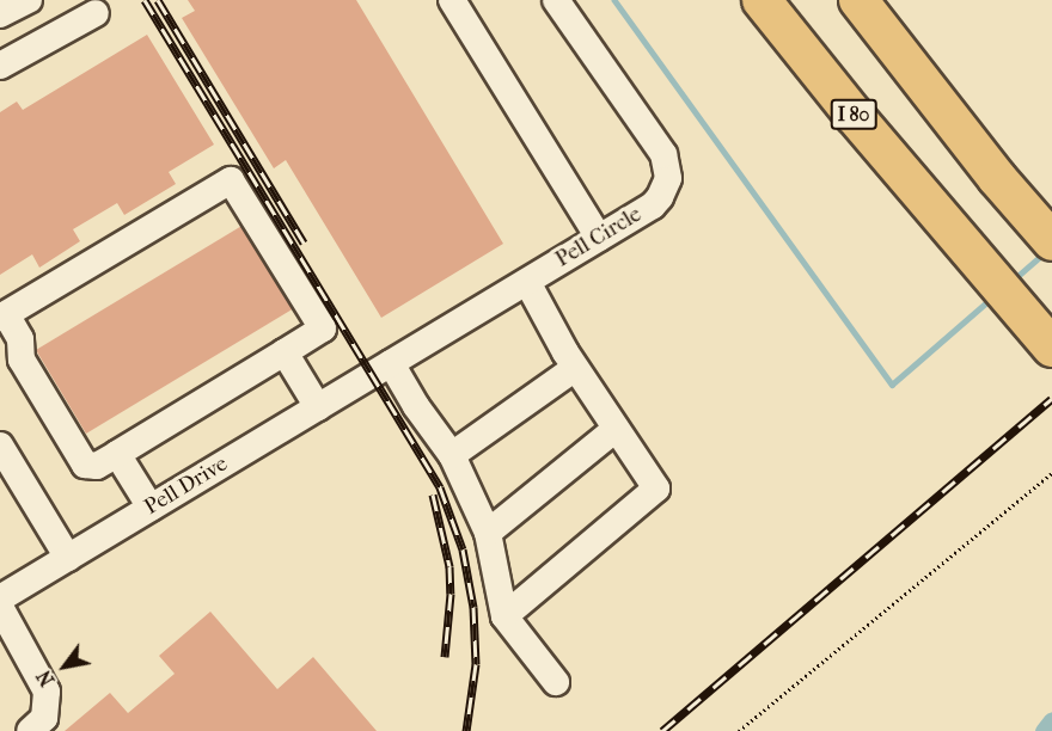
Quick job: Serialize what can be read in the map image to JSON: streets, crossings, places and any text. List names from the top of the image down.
{
  "streets": {
    "highway": ["I 80"],
    "street": ["Pell Circle", "Pell Drive"]
  },
  "crossings": [
    ["Pell Circle", "Pell Drive"]
  ],
  "north": "bottom left"
}
